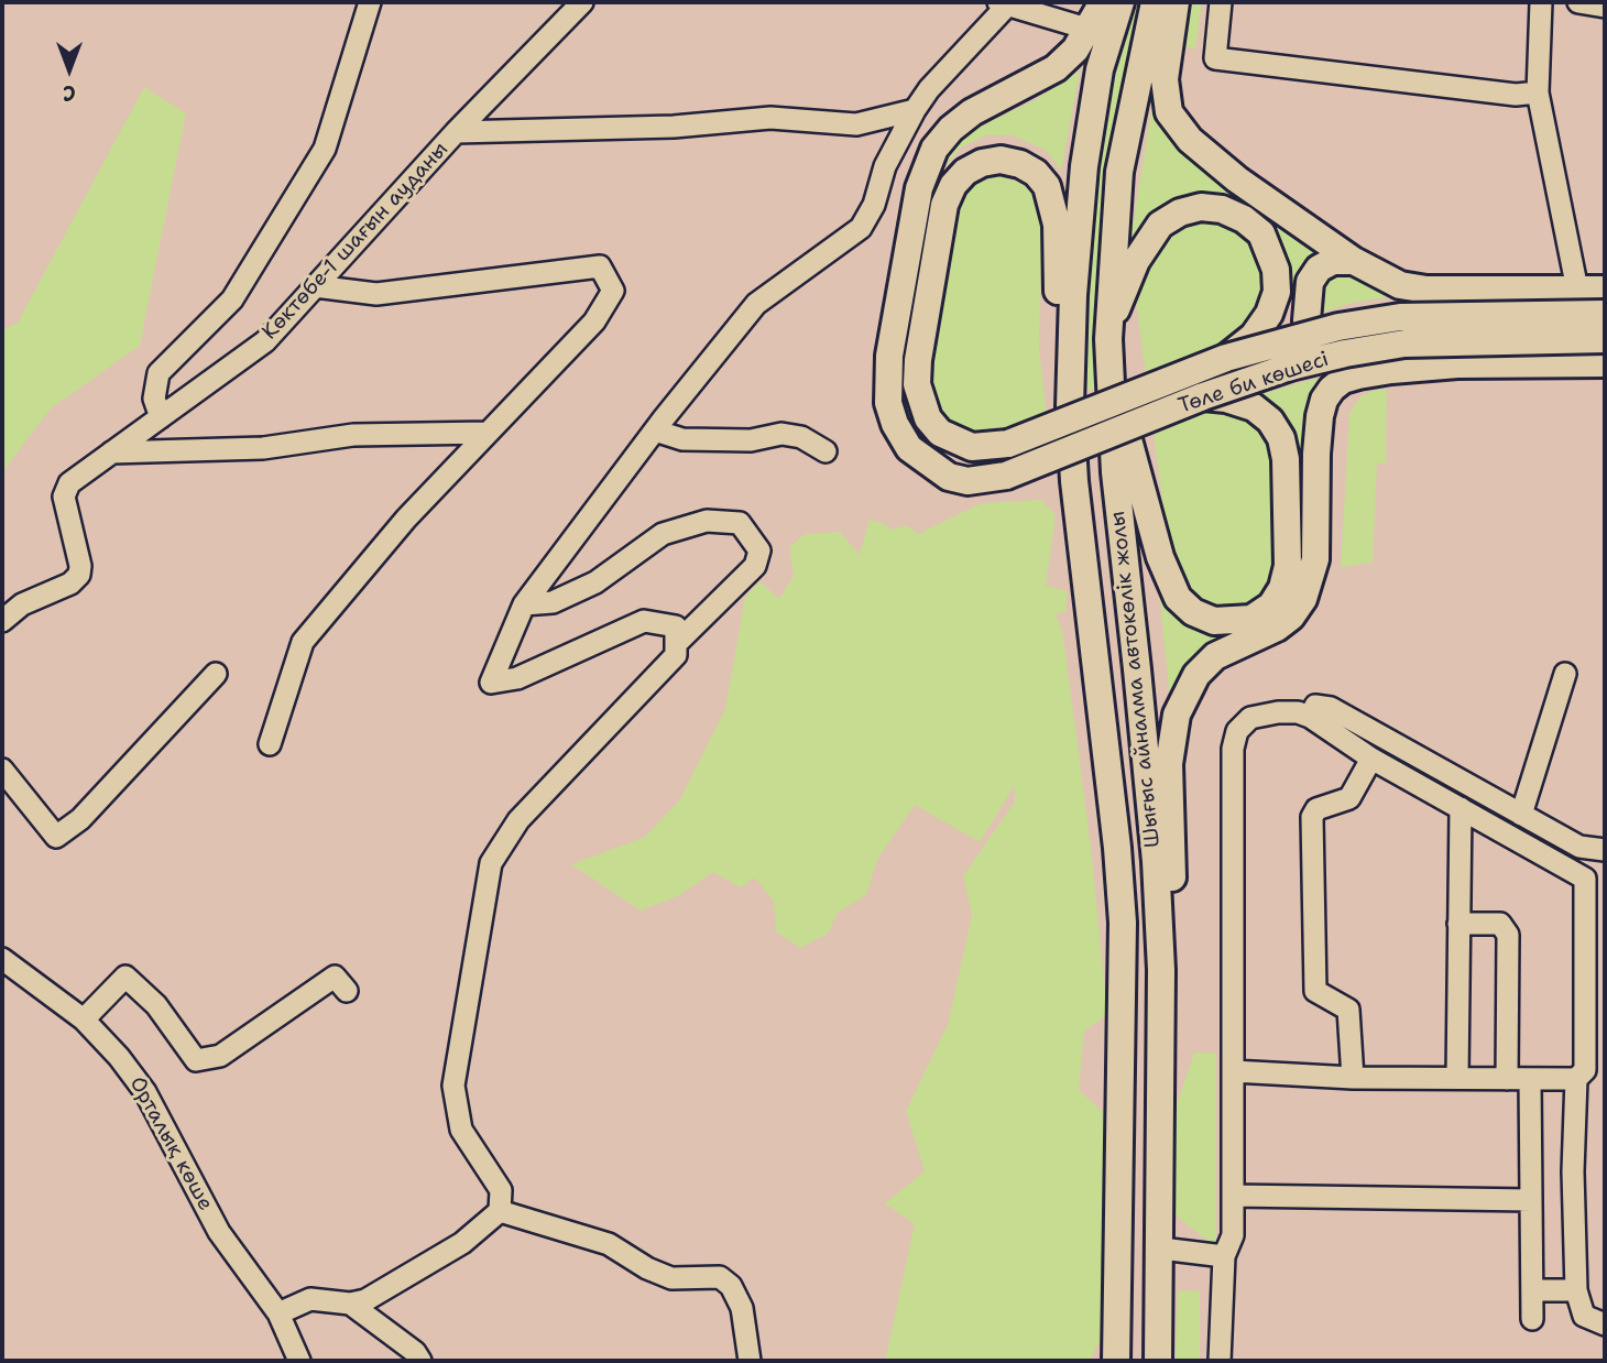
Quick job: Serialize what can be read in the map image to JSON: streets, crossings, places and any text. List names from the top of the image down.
{
  "streets": {
    "main road": ["Төле би көшесі", "Шығыс айналма автокөлік жолы"],
    "street": ["Көктөбе-1 шағын ауданы", "Орталық көше"]
  },
  "north": "bottom"
}
